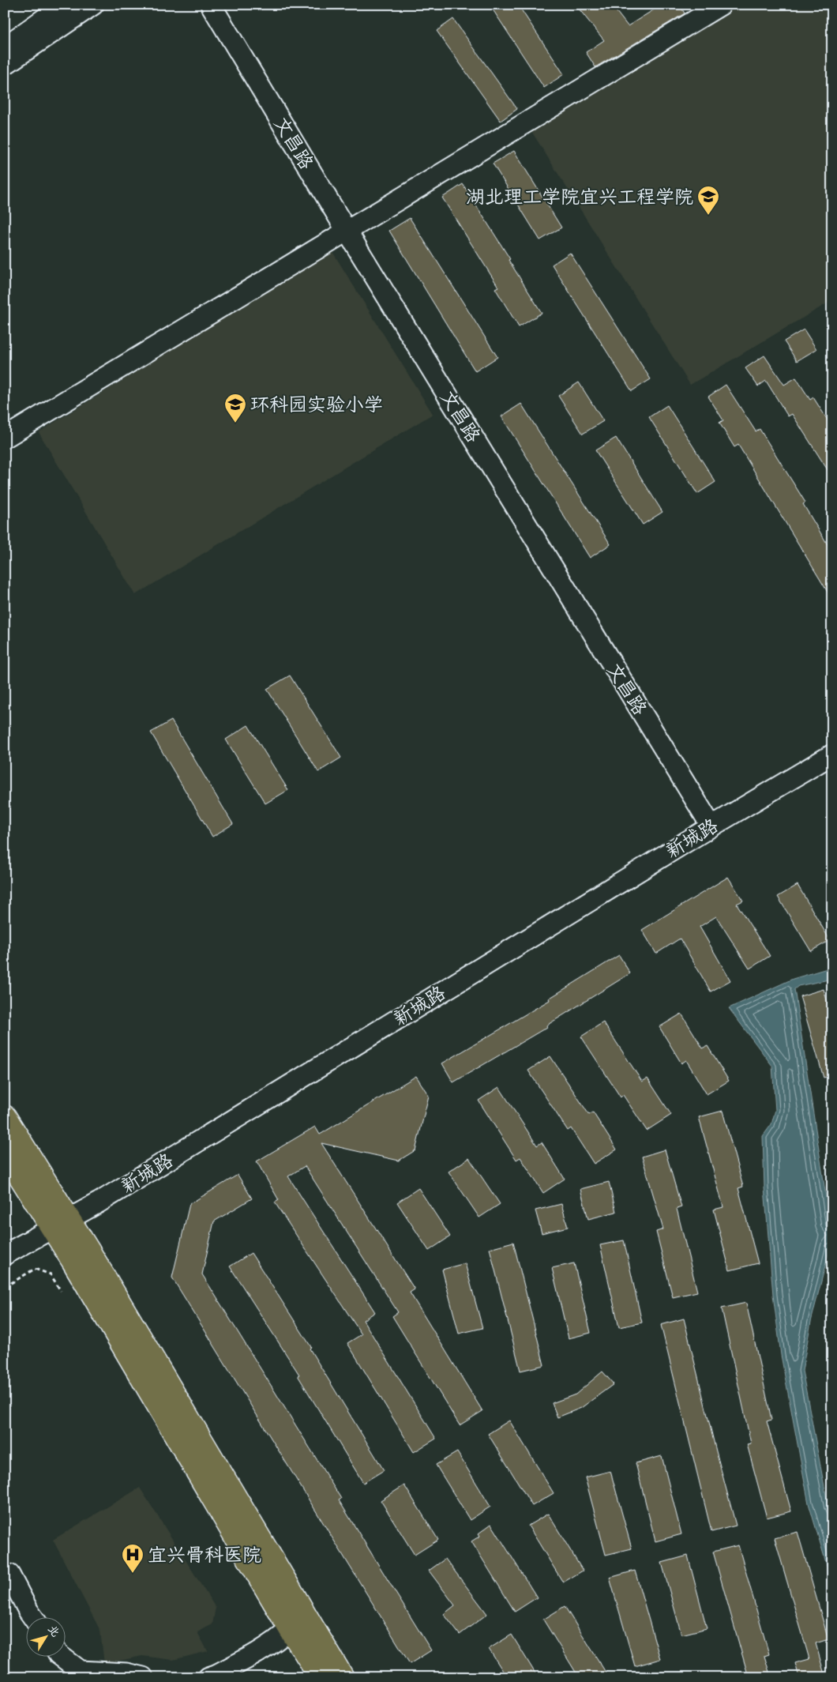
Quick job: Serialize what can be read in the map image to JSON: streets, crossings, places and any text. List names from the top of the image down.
{
  "streets": {
    "street": ["文昌路", "新城路"]
  },
  "crossings": [
    ["文昌路", "新城路"]
  ],
  "places": {
    "school or university": ["湖北理工学院宜兴工程学院", "环科园实验小学"],
    "hospital": ["宜兴骨科医院"]
  },
  "north": "top right"
}
